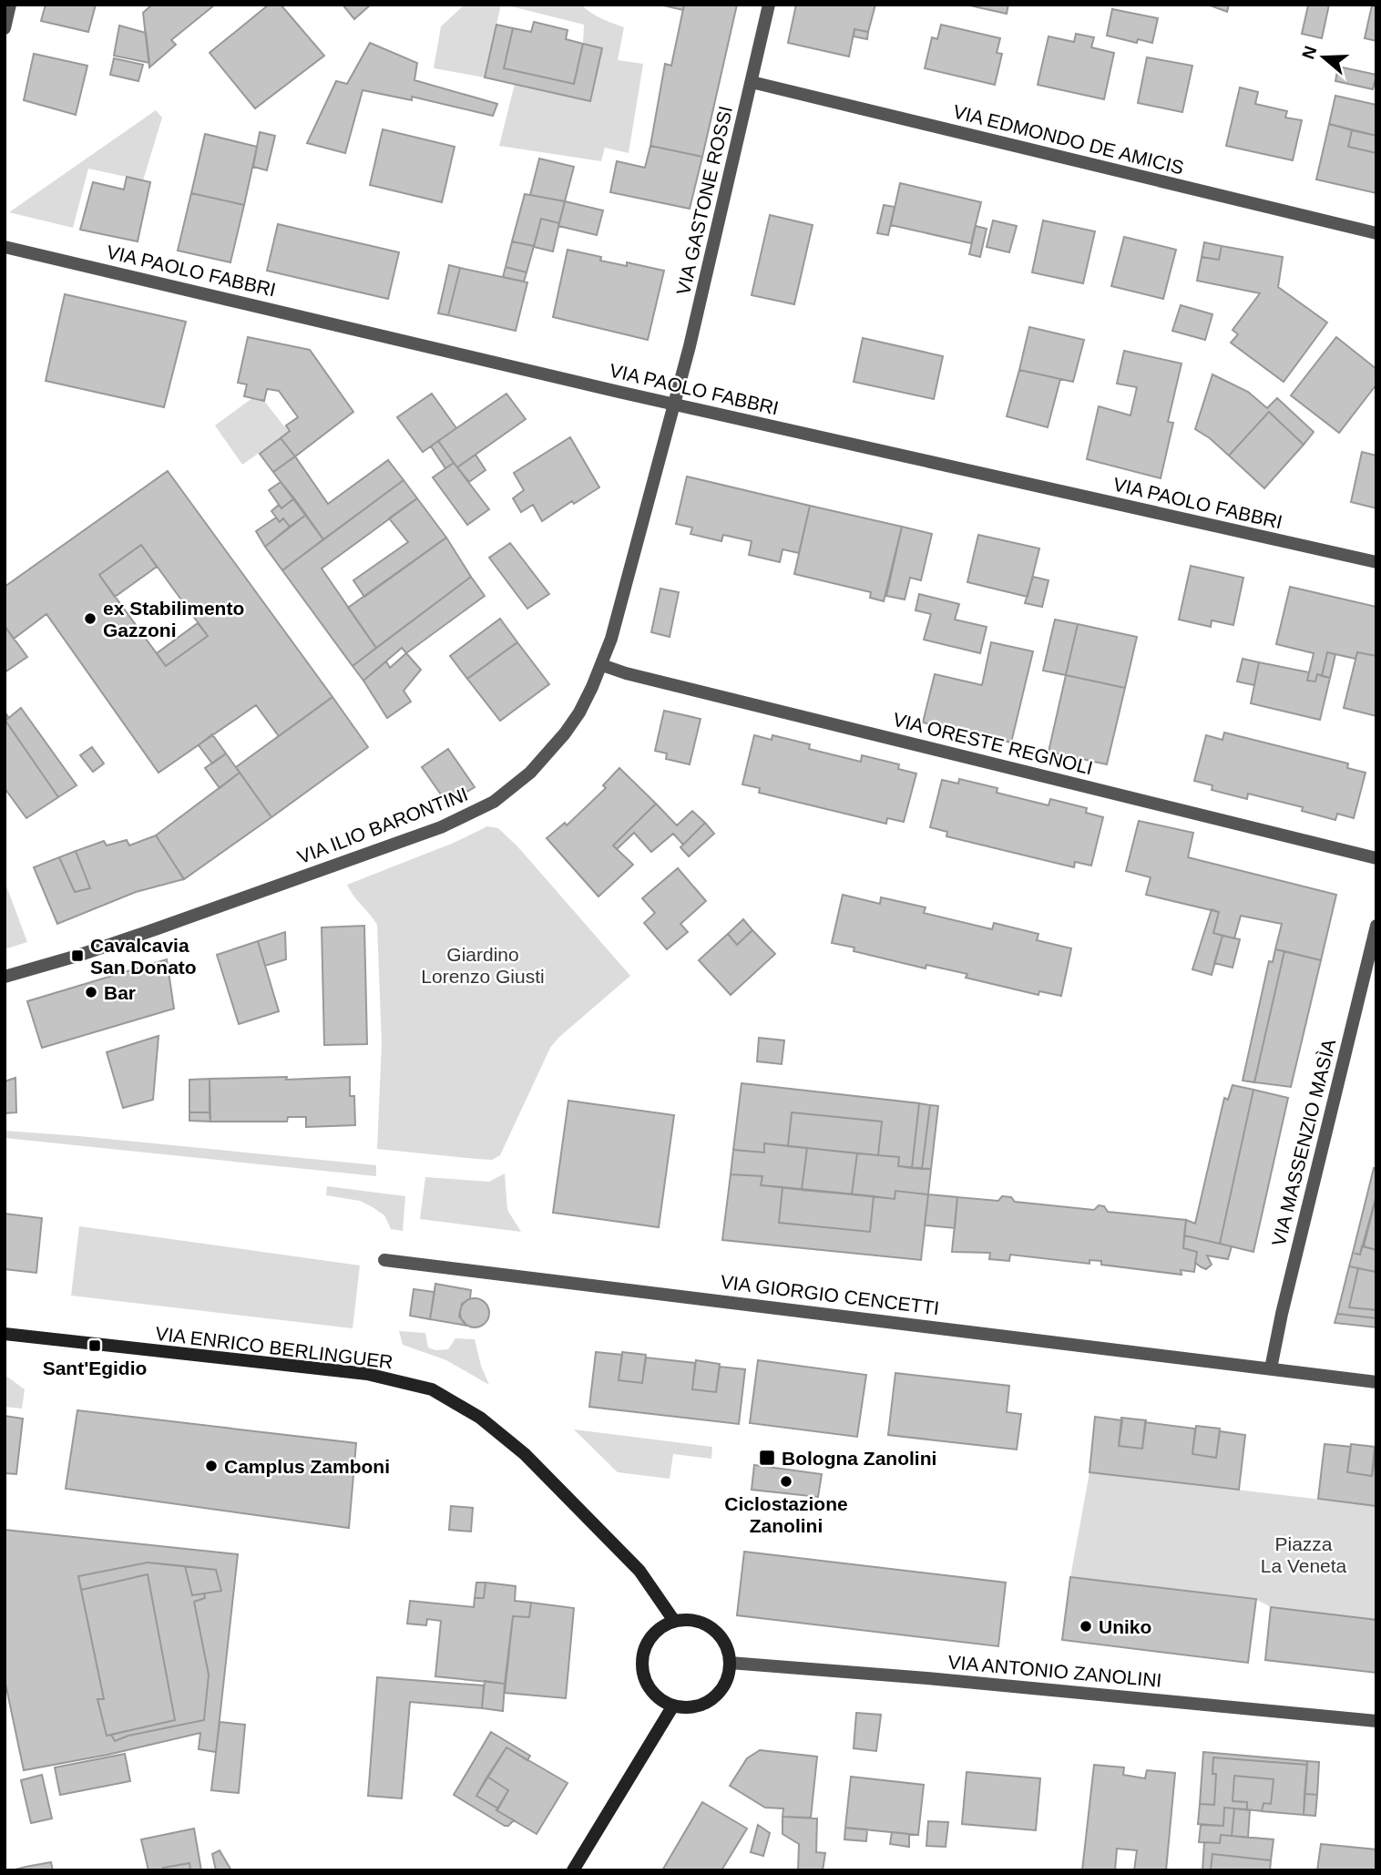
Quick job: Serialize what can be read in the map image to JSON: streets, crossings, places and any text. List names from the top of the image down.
{
  "streets": {
    "main road": ["VIA ENRICO BERLINGUER"],
    "street": [
      "VIA EDMONDO DE AMICIS",
      "VIA GASTONE ROSSI",
      "VIA PAOLO FABBRI",
      "VIA ORESTE REGNOLI",
      "VIA ILIO BARONTINI",
      "VIA MASSENZIO MASÌA",
      "VIA GIORGIO CENCETTI",
      "VIA ANTONIO ZANOLINI"
    ]
  },
  "crossings": [
    ["VIA EDMONDO DE AMICIS", "VIA GASTONE ROSSI"],
    ["VIA GASTONE ROSSI", "VIA PAOLO FABBRI"],
    ["VIA GASTONE ROSSI", "VIA ILIO BARONTINI"],
    ["VIA PAOLO FABBRI", "VIA ILIO BARONTINI"],
    ["VIA ORESTE REGNOLI", "VIA ILIO BARONTINI"],
    ["VIA MASSENZIO MASÌA", "VIA GIORGIO CENCETTI"],
    ["VIA ENRICO BERLINGUER", "VIA ANTONIO ZANOLINI"]
  ],
  "parks": ["Giardino Lorenzo Giusti", "Piazza La Veneta"],
  "places": {
    "other": [
      "ex Stabilimento Gazzoni",
      "Bar",
      "Camplus Zamboni",
      "Ciclostazione Zanolini",
      "Uniko"
    ],
    "transit": ["Cavalcavia San Donato", "Sant'Egidio", "Bologna Zanolini"]
  },
  "north": "left"
}
